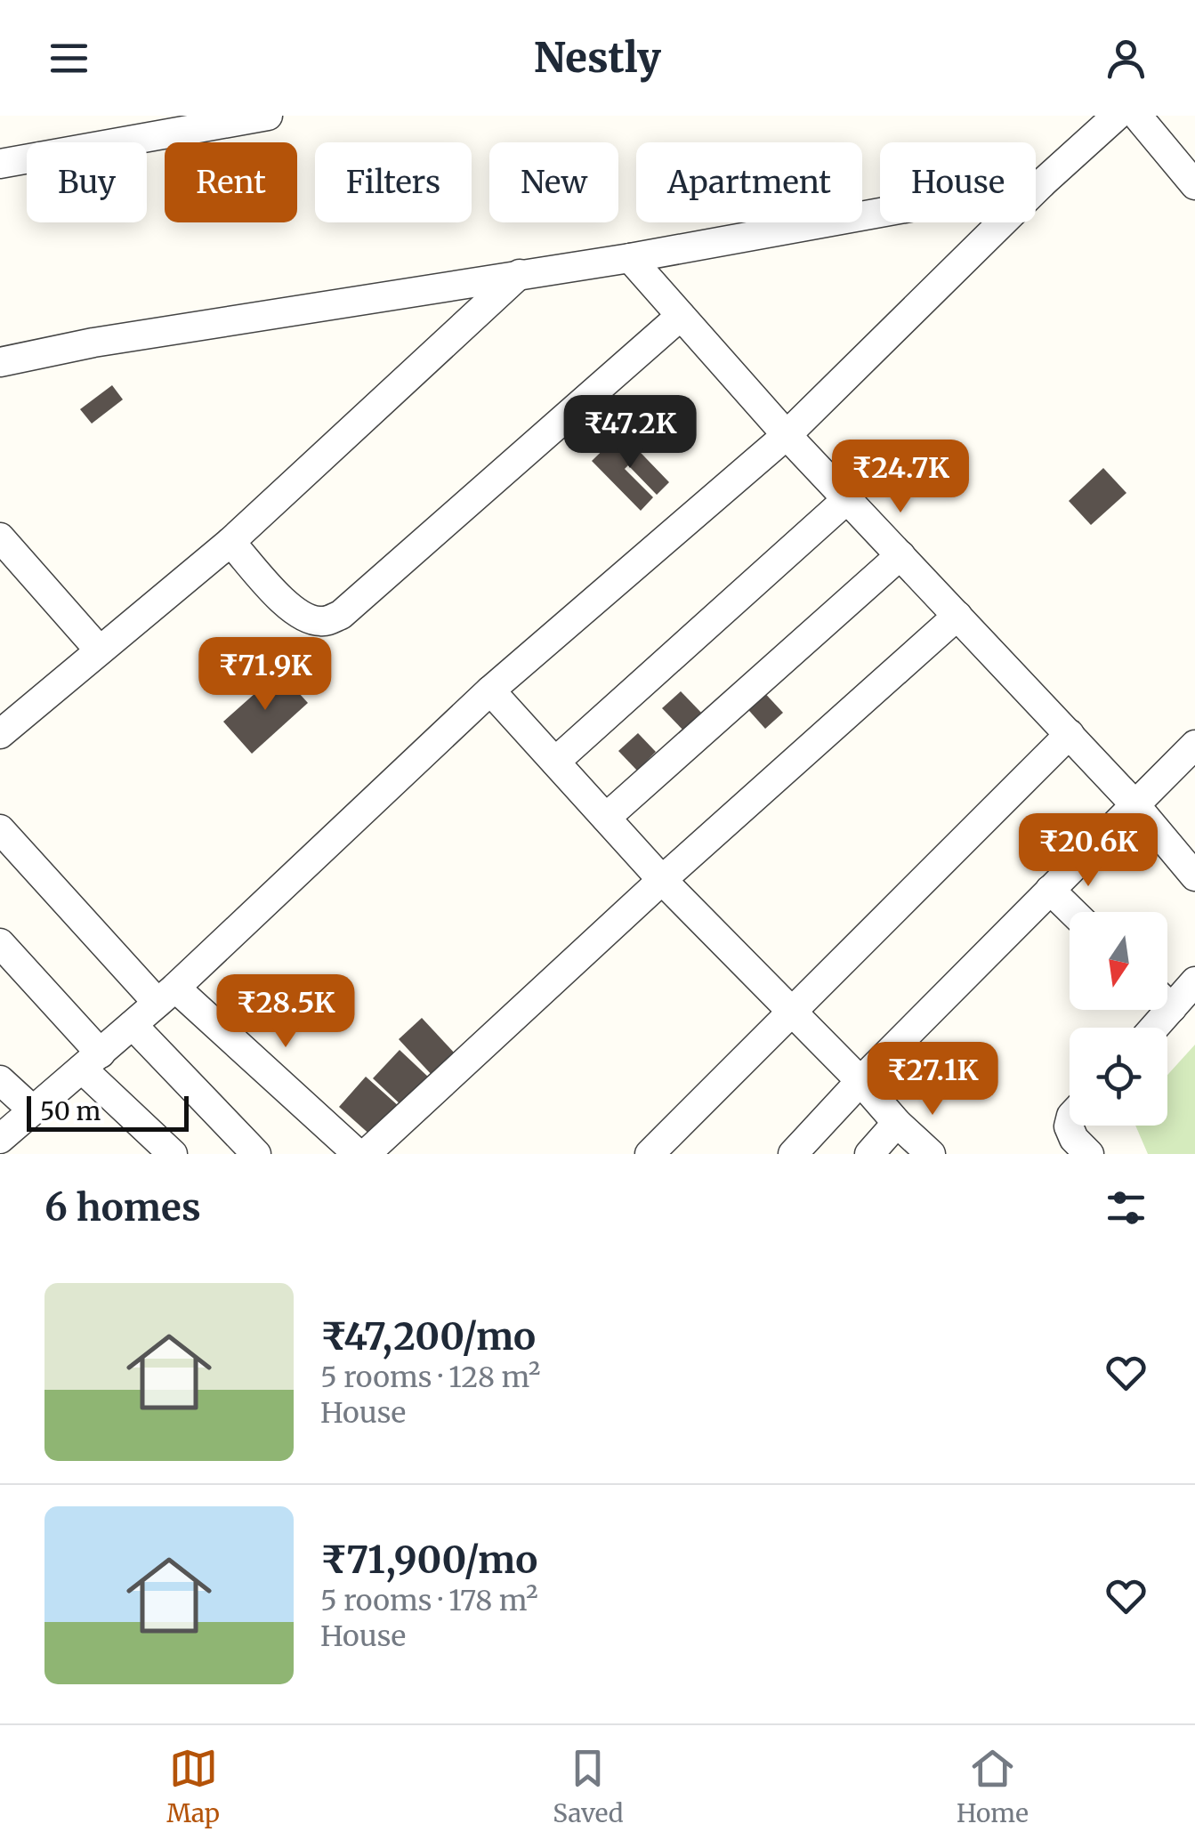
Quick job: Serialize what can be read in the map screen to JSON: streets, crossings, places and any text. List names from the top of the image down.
{
  "scale_bar": "50 m",
  "north": "bottom",
  "page": {
    "header": "Nestly",
    "chip": [
      "Buy",
      "Rent",
      "Filters",
      "New",
      "Apartment",
      "House"
    ],
    "price": [
      "₹47.2K",
      "₹24.7K",
      "₹71.9K",
      "₹20.6K",
      "₹28.5K",
      "₹27.1K"
    ],
    "scale": "50 m",
    "heading": "6 homes",
    "list": [
      {
        "name": "₹47,200/mo",
        "note": "5 rooms · 128 m² · House"
      },
      {
        "name": "₹71,900/mo",
        "note": "5 rooms · 178 m² · House"
      }
    ],
    "tabs": ["Map", "Saved", "Home"]
  }
}
